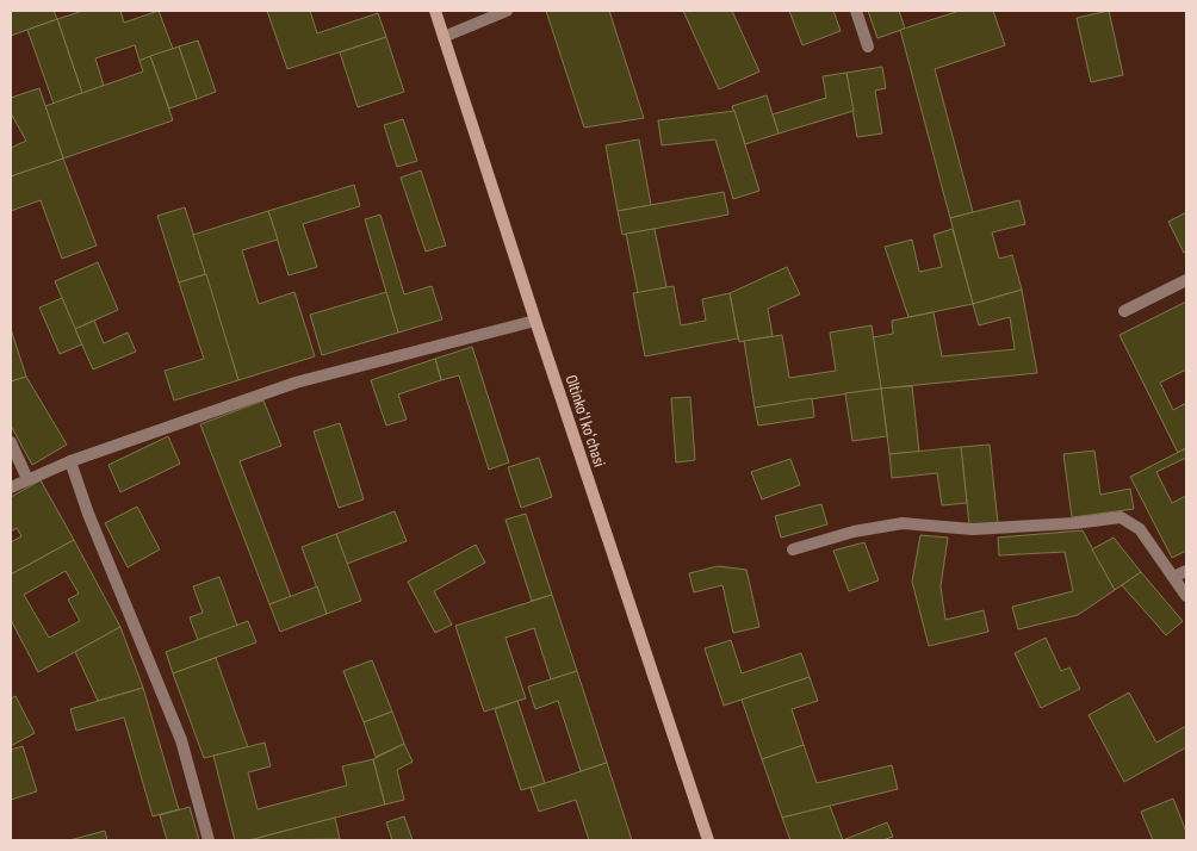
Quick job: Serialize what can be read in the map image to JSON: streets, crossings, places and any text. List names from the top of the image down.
{
  "streets": {
    "main road": ["Oltinkoʻl koʻchasi"]
  }
}
